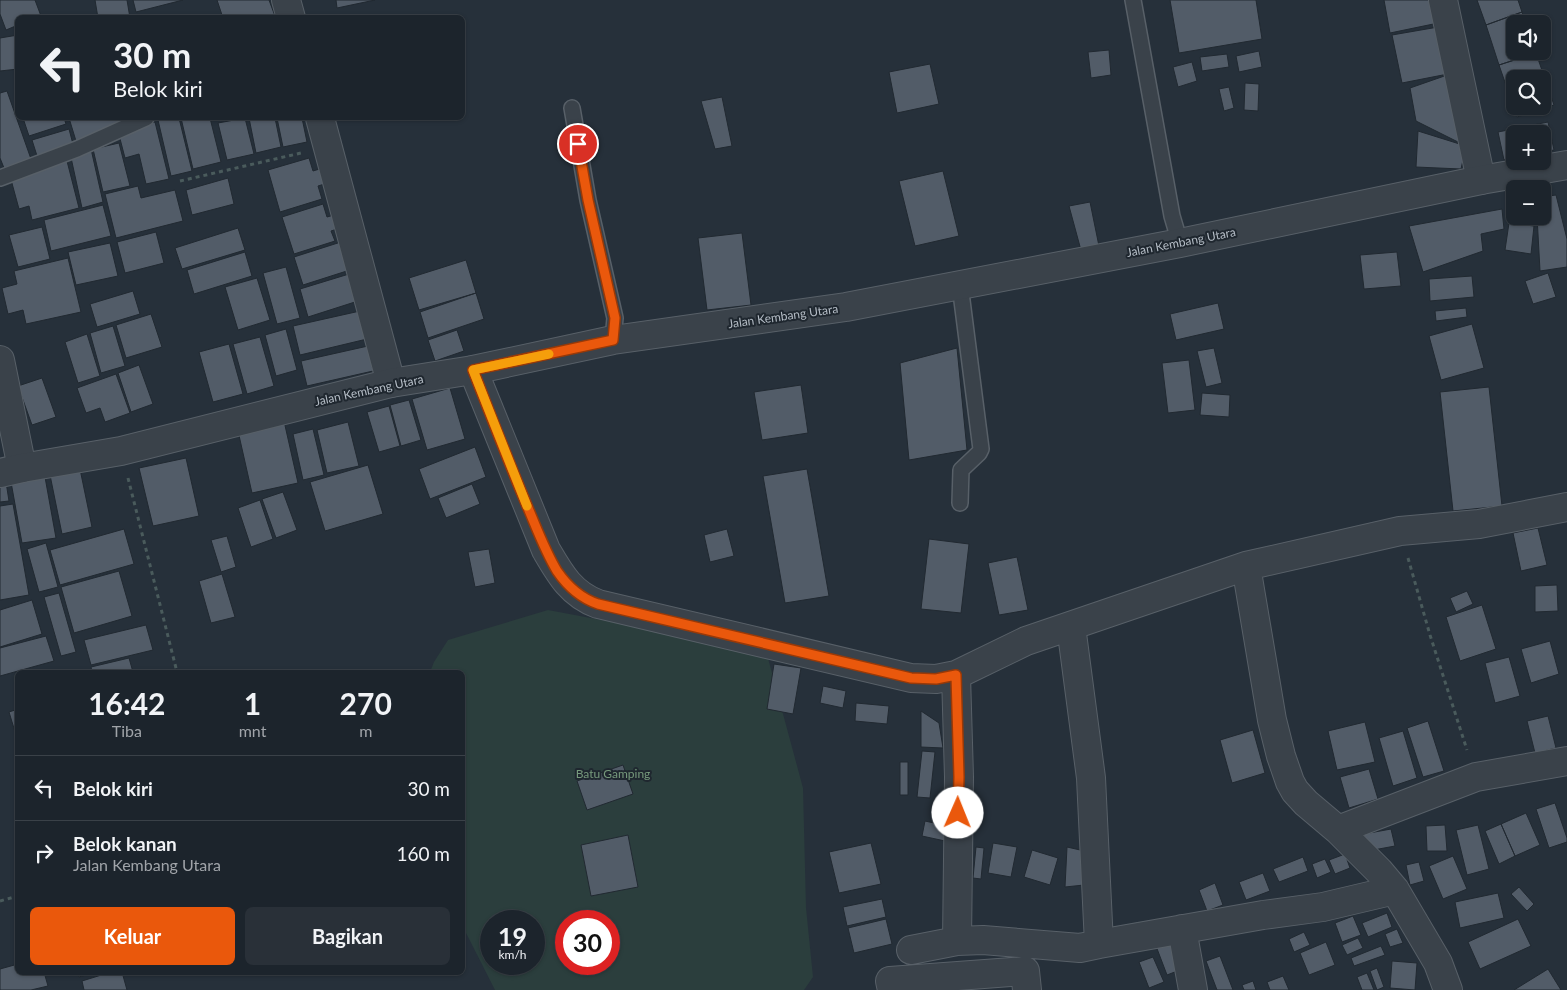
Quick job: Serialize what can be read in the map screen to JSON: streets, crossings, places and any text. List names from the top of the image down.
{
  "streets": {
    "street": ["Jalan Kembang Utara"]
  },
  "parks": ["Batu Gamping"],
  "page": {
    "map_buttons": ["+", "−"],
    "turn": ["30 m", "Belok kiri"],
    "eta": [
      "16:42",
      "Tiba",
      "1",
      "mnt",
      "270",
      "m"
    ],
    "list": [
      {
        "name": "Belok kiri",
        "value": "30 m"
      },
      {
        "name": "Belok kanan",
        "note": "Jalan Kembang Utara",
        "value": "160 m"
      }
    ],
    "buttons": ["Keluar", "Bagikan"],
    "speed": "19 km/h",
    "limit": "30"
  }
}
